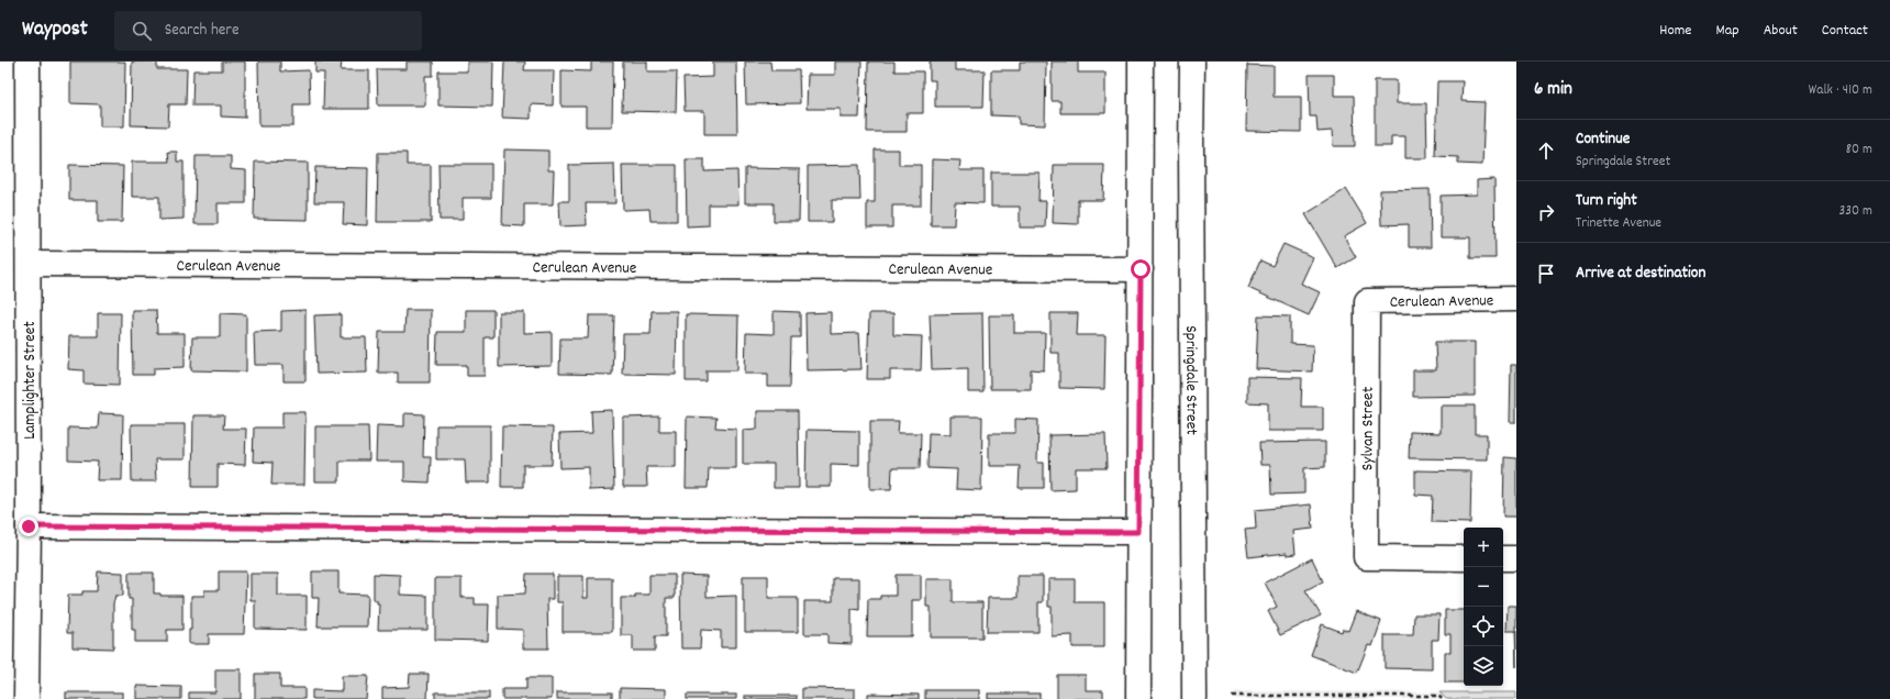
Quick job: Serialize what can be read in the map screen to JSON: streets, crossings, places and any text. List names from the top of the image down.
{
  "streets": {
    "street": [
      "Cerulean Avenue",
      "Lamplighter Street",
      "Springdale Street",
      "Sylvan Street"
    ]
  },
  "crossings": [
    ["Cerulean Avenue", "Lamplighter Street"],
    ["Cerulean Avenue", "Sylvan Street"]
  ],
  "page": {
    "header": "Waypost",
    "search": "Search here",
    "nav": [
      "Home",
      "Map",
      "About",
      "Contact"
    ],
    "heading": ["6 min", "Walk · 410 m"],
    "list": [
      ["Continue", "Springdale Street", "80 m"],
      ["Turn right", "Trinette Avenue", "330 m"],
      "Arrive at destination"
    ],
    "map_buttons": ["+", "−"]
  }
}
